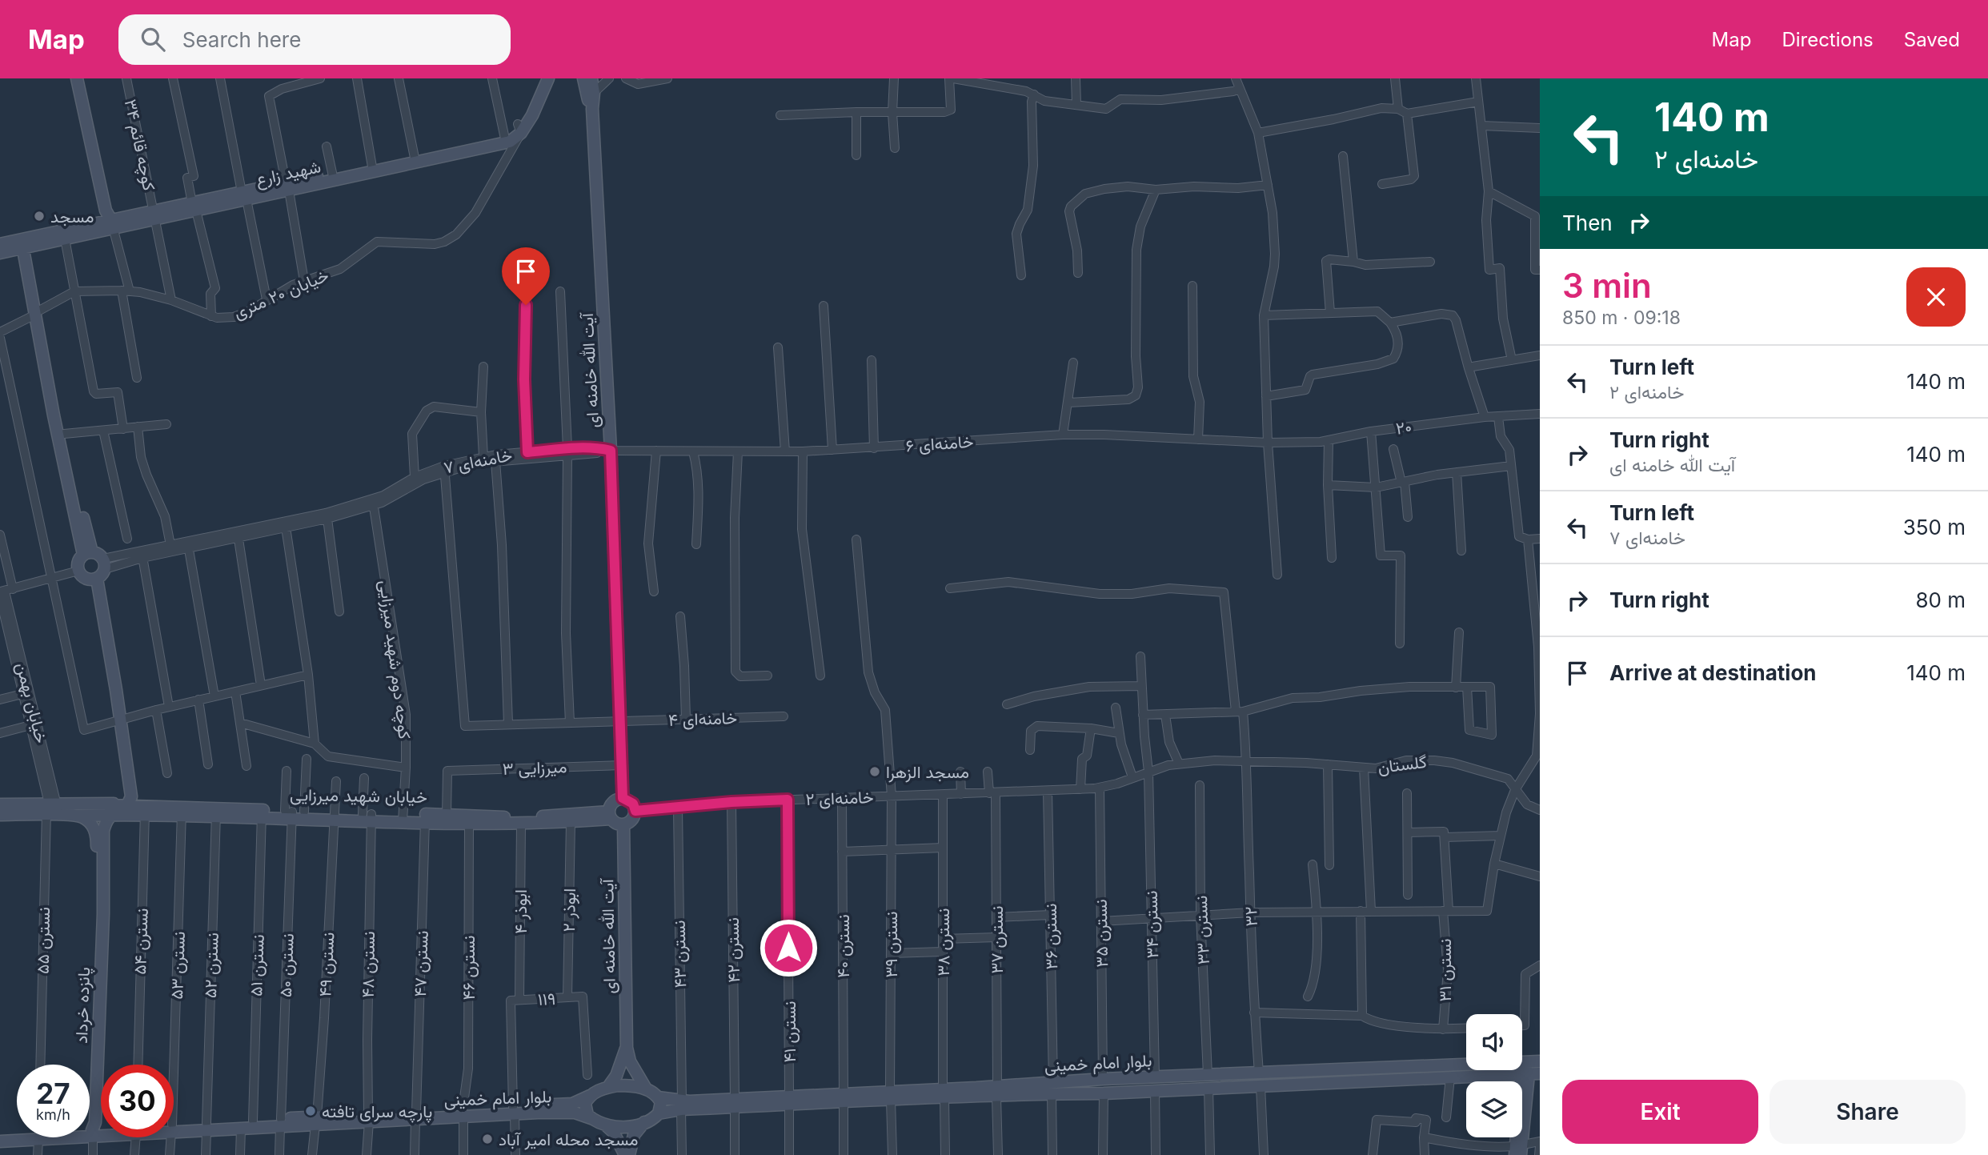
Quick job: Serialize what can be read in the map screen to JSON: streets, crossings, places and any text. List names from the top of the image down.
{
  "streets": {
    "street": [
      "کوچه قائم ۳۴",
      "شهید زارع",
      "خیابان ۲۰ متری",
      "آیت الله خامنه ای",
      "۲۰",
      "خامنه‌ای ۶",
      "خامنه‌ای ۷",
      "کوچه دوم شهید میرزایی",
      "خیابان بهمن",
      "خامنه‌ای ۴",
      "گلستان",
      "میرزایی ۳",
      "خیابان شهید میرزایی",
      "خامنه‌ای ۲",
      "ابوذر ۲",
      "ابوذر ۴",
      "۳۲",
      "نسترن ۳۴",
      "نسترن ۳۳",
      "نسترن ۳۵",
      "نسترن ۳۶",
      "نسترن ۳۷",
      "نسترن ۵۵",
      "نسترن ۵۴",
      "نسترن ۳۸",
      "نسترن ۳۹",
      "نسترن ۴۰",
      "نسترن ۴۲",
      "نسترن ۴۳",
      "نسترن ۴۷",
      "نسترن ۴۹",
      "نسترن ۴۸",
      "نسترن ۵۳",
      "نسترن ۵۲",
      "نسترن ۵۱",
      "نسترن ۵۰",
      "نسترن ۴۶",
      "نسترن ۳۱",
      "۱۱۹",
      "پانزده خرداد",
      "نسترن ۴۱",
      "بلوار امام خمینی"
    ]
  },
  "crossings": [
    ["کوچه قائم ۳۴", "شهید زارع"],
    ["کوچه قائم ۳۴", "خیابان ۲۰ متری"],
    ["شهید زارع", "خیابان ۲۰ متری"],
    ["آیت الله خامنه ای", "خامنه‌ای ۶"],
    ["آیت الله خامنه ای", "خامنه‌ای ۷"],
    ["آیت الله خامنه ای", "خامنه‌ای ۴"],
    ["آیت الله خامنه ای", "میرزایی ۳"],
    ["آیت الله خامنه ای", "خیابان شهید میرزایی"],
    ["آیت الله خامنه ای", "خامنه‌ای ۲"],
    ["۲۰", "خامنه‌ای ۶"],
    ["خامنه‌ای ۶", "خامنه‌ای ۷"],
    ["خامنه‌ای ۷", "کوچه دوم شهید میرزایی"],
    ["خامنه‌ای ۷", "خامنه‌ای ۴"],
    ["کوچه دوم شهید میرزایی", "خیابان شهید میرزایی"],
    ["خیابان بهمن", "نسترن ۵۵"],
    ["گلستان", "خامنه‌ای ۲"],
    ["گلستان", "۳۲"],
    ["گلستان", "نسترن ۳۴"],
    ["گلستان", "نسترن ۳۵"],
    ["میرزایی ۳", "خیابان شهید میرزایی"],
    ["خیابان شهید میرزایی", "خامنه‌ای ۲"],
    ["خیابان شهید میرزایی", "ابوذر ۲"],
    ["خیابان شهید میرزایی", "ابوذر ۴"],
    ["خیابان شهید میرزایی", "نسترن ۵۴"],
    ["خیابان شهید میرزایی", "نسترن ۴۷"],
    ["خیابان شهید میرزایی", "نسترن ۴۹"],
    ["خیابان شهید میرزایی", "نسترن ۴۸"],
    ["خیابان شهید میرزایی", "نسترن ۵۳"],
    ["خیابان شهید میرزایی", "نسترن ۵۲"],
    ["خیابان شهید میرزایی", "نسترن ۵۱"],
    ["خیابان شهید میرزایی", "نسترن ۵۰"],
    ["خیابان شهید میرزایی", "نسترن ۴۶"],
    ["خیابان شهید میرزایی", "پانزده خرداد"],
    ["خامنه‌ای ۲", "نسترن ۳۵"],
    ["خامنه‌ای ۲", "نسترن ۳۶"],
    ["خامنه‌ای ۲", "نسترن ۳۷"],
    ["خامنه‌ای ۲", "نسترن ۳۸"],
    ["خامنه‌ای ۲", "نسترن ۳۹"],
    ["خامنه‌ای ۲", "نسترن ۴۰"],
    ["خامنه‌ای ۲", "نسترن ۴۲"],
    ["خامنه‌ای ۲", "نسترن ۴۳"],
    ["خامنه‌ای ۲", "نسترن ۴۱"],
    ["ابوذر ۲", "۱۱۹"],
    ["ابوذر ۴", "۱۱۹"],
    ["ابوذر ۴", "بلوار امام خمینی"],
    ["۳۲", "بلوار امام خمینی"],
    ["نسترن ۳۴", "بلوار امام خمینی"],
    ["نسترن ۳۳", "بلوار امام خمینی"],
    ["نسترن ۳۵", "بلوار امام خمینی"],
    ["نسترن ۳۶", "بلوار امام خمینی"],
    ["نسترن ۳۷", "بلوار امام خمینی"],
    ["نسترن ۳۸", "بلوار امام خمینی"],
    ["نسترن ۳۹", "بلوار امام خمینی"],
    ["نسترن ۴۰", "بلوار امام خمینی"],
    ["نسترن ۴۲", "بلوار امام خمینی"],
    ["نسترن ۴۳", "بلوار امام خمینی"],
    ["نسترن ۴۷", "بلوار امام خمینی"],
    ["نسترن ۴۹", "بلوار امام خمینی"],
    ["نسترن ۴۸", "بلوار امام خمینی"],
    ["نسترن ۵۲", "بلوار امام خمینی"],
    ["نسترن ۵۱", "بلوار امام خمینی"],
    ["نسترن ۵۰", "بلوار امام خمینی"],
    ["نسترن ۴۶", "بلوار امام خمینی"],
    ["پانزده خرداد", "بلوار امام خمینی"],
    ["نسترن ۴۱", "بلوار امام خمینی"]
  ],
  "places": [
    "مسجد",
    "مسجد الزهرا",
    "پارچه سرای تافته",
    "مسجد محله امیر آباد"
  ],
  "page": {
    "header": "Map",
    "search": "Search here",
    "nav": ["Map", "Directions", "Saved"],
    "turn": ["140 m", "خامنه‌ای ۲"],
    "then": "Then",
    "heading": ["3 min", "850 m · 09:18"],
    "list": [
      {
        "name": "Turn left",
        "note": "خامنه‌ای ۲",
        "value": "140 m"
      },
      {
        "name": "Turn right",
        "note": "آیت الله خامنه ای",
        "value": "140 m"
      },
      {
        "name": "Turn left",
        "note": "خامنه‌ای ۷",
        "value": "350 m"
      },
      {
        "name": "Turn right",
        "value": "80 m"
      },
      {
        "name": "Arrive at destination",
        "value": "140 m"
      }
    ],
    "speed": "27 km/h",
    "limit": "30",
    "buttons": ["Exit", "Share"]
  }
}
